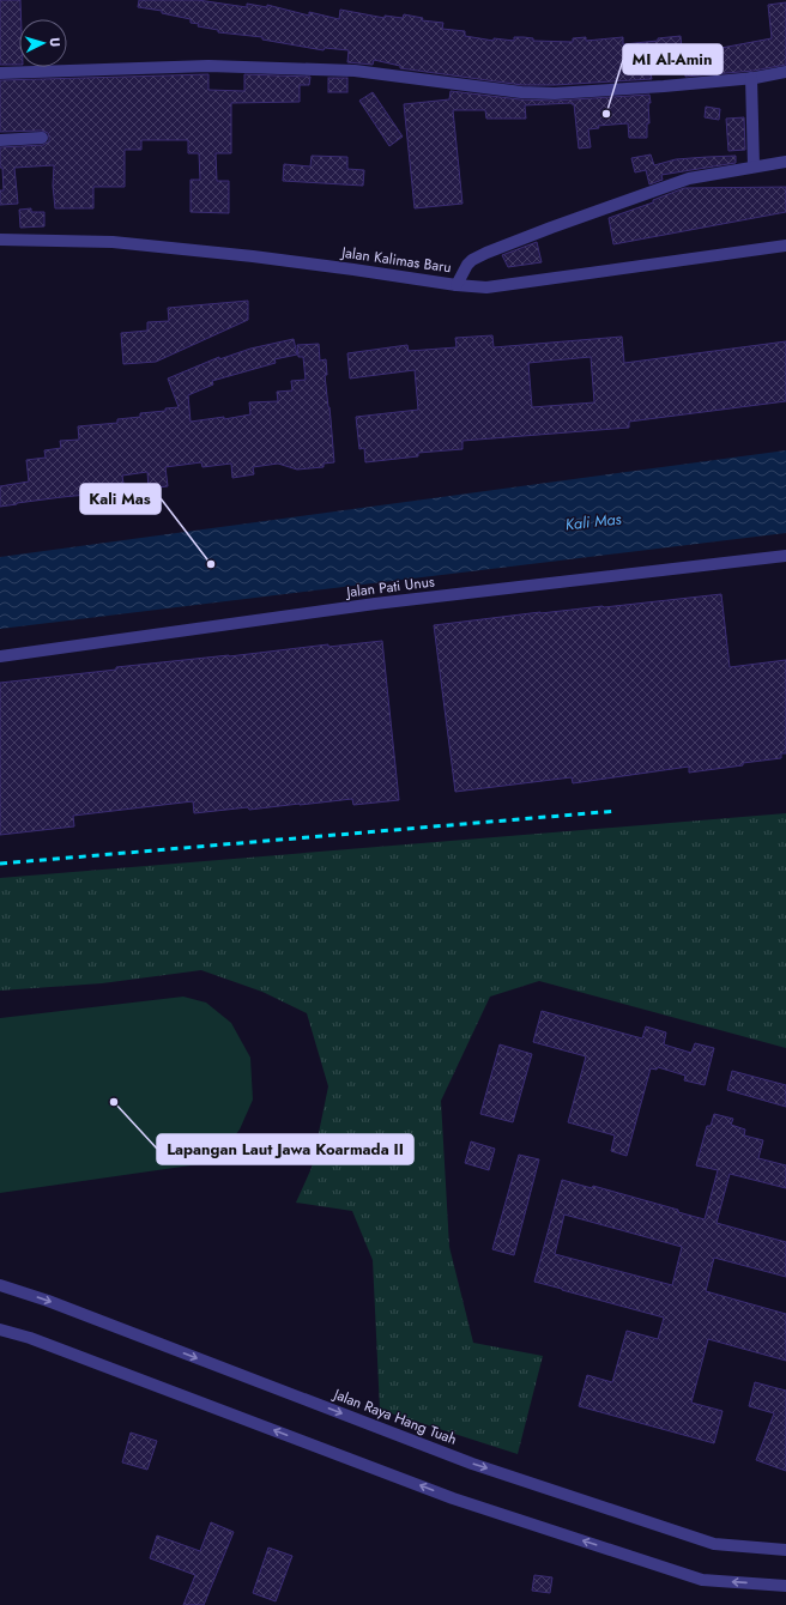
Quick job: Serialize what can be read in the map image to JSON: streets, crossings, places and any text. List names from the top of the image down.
{
  "streets": {
    "street": ["Jalan Kalimas Baru", "Jalan Pati Unus", "Jalan Raya Hang Tuah"]
  },
  "water": ["Kali Mas"],
  "places": ["MI Al-Amin", "Kali Mas", "Lapangan Laut Jawa Koarmada II"],
  "north": "right"
}
